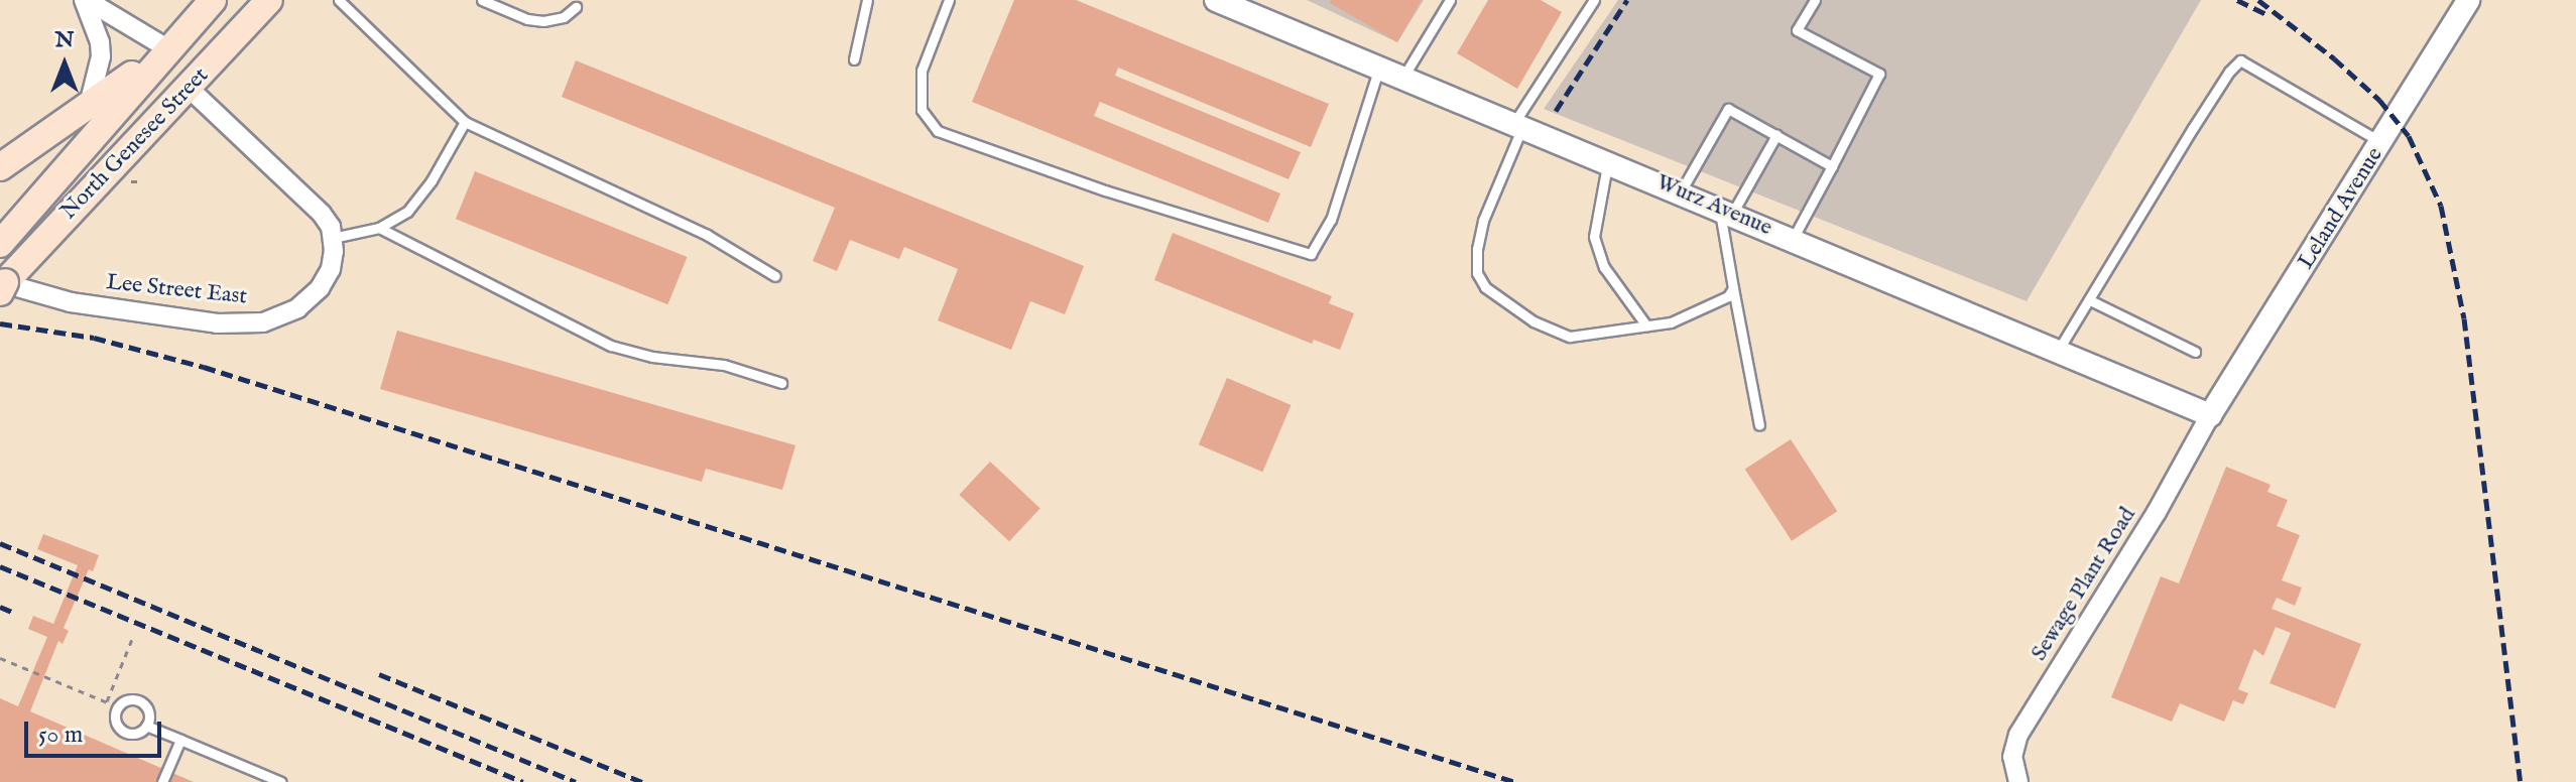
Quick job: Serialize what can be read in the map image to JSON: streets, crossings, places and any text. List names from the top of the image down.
{
  "streets": {
    "main road": ["North Genesee Street"],
    "street": [
      "Wurz Avenue",
      "Leland Avenue",
      "Lee Street East",
      "Sewage Plant Road"
    ]
  },
  "crossings": [
    ["North Genesee Street", "Lee Street East"],
    ["Wurz Avenue", "Leland Avenue"],
    ["Wurz Avenue", "Sewage Plant Road"],
    ["Leland Avenue", "Sewage Plant Road"]
  ],
  "scale_bar": "50 m",
  "north": "top"
}
